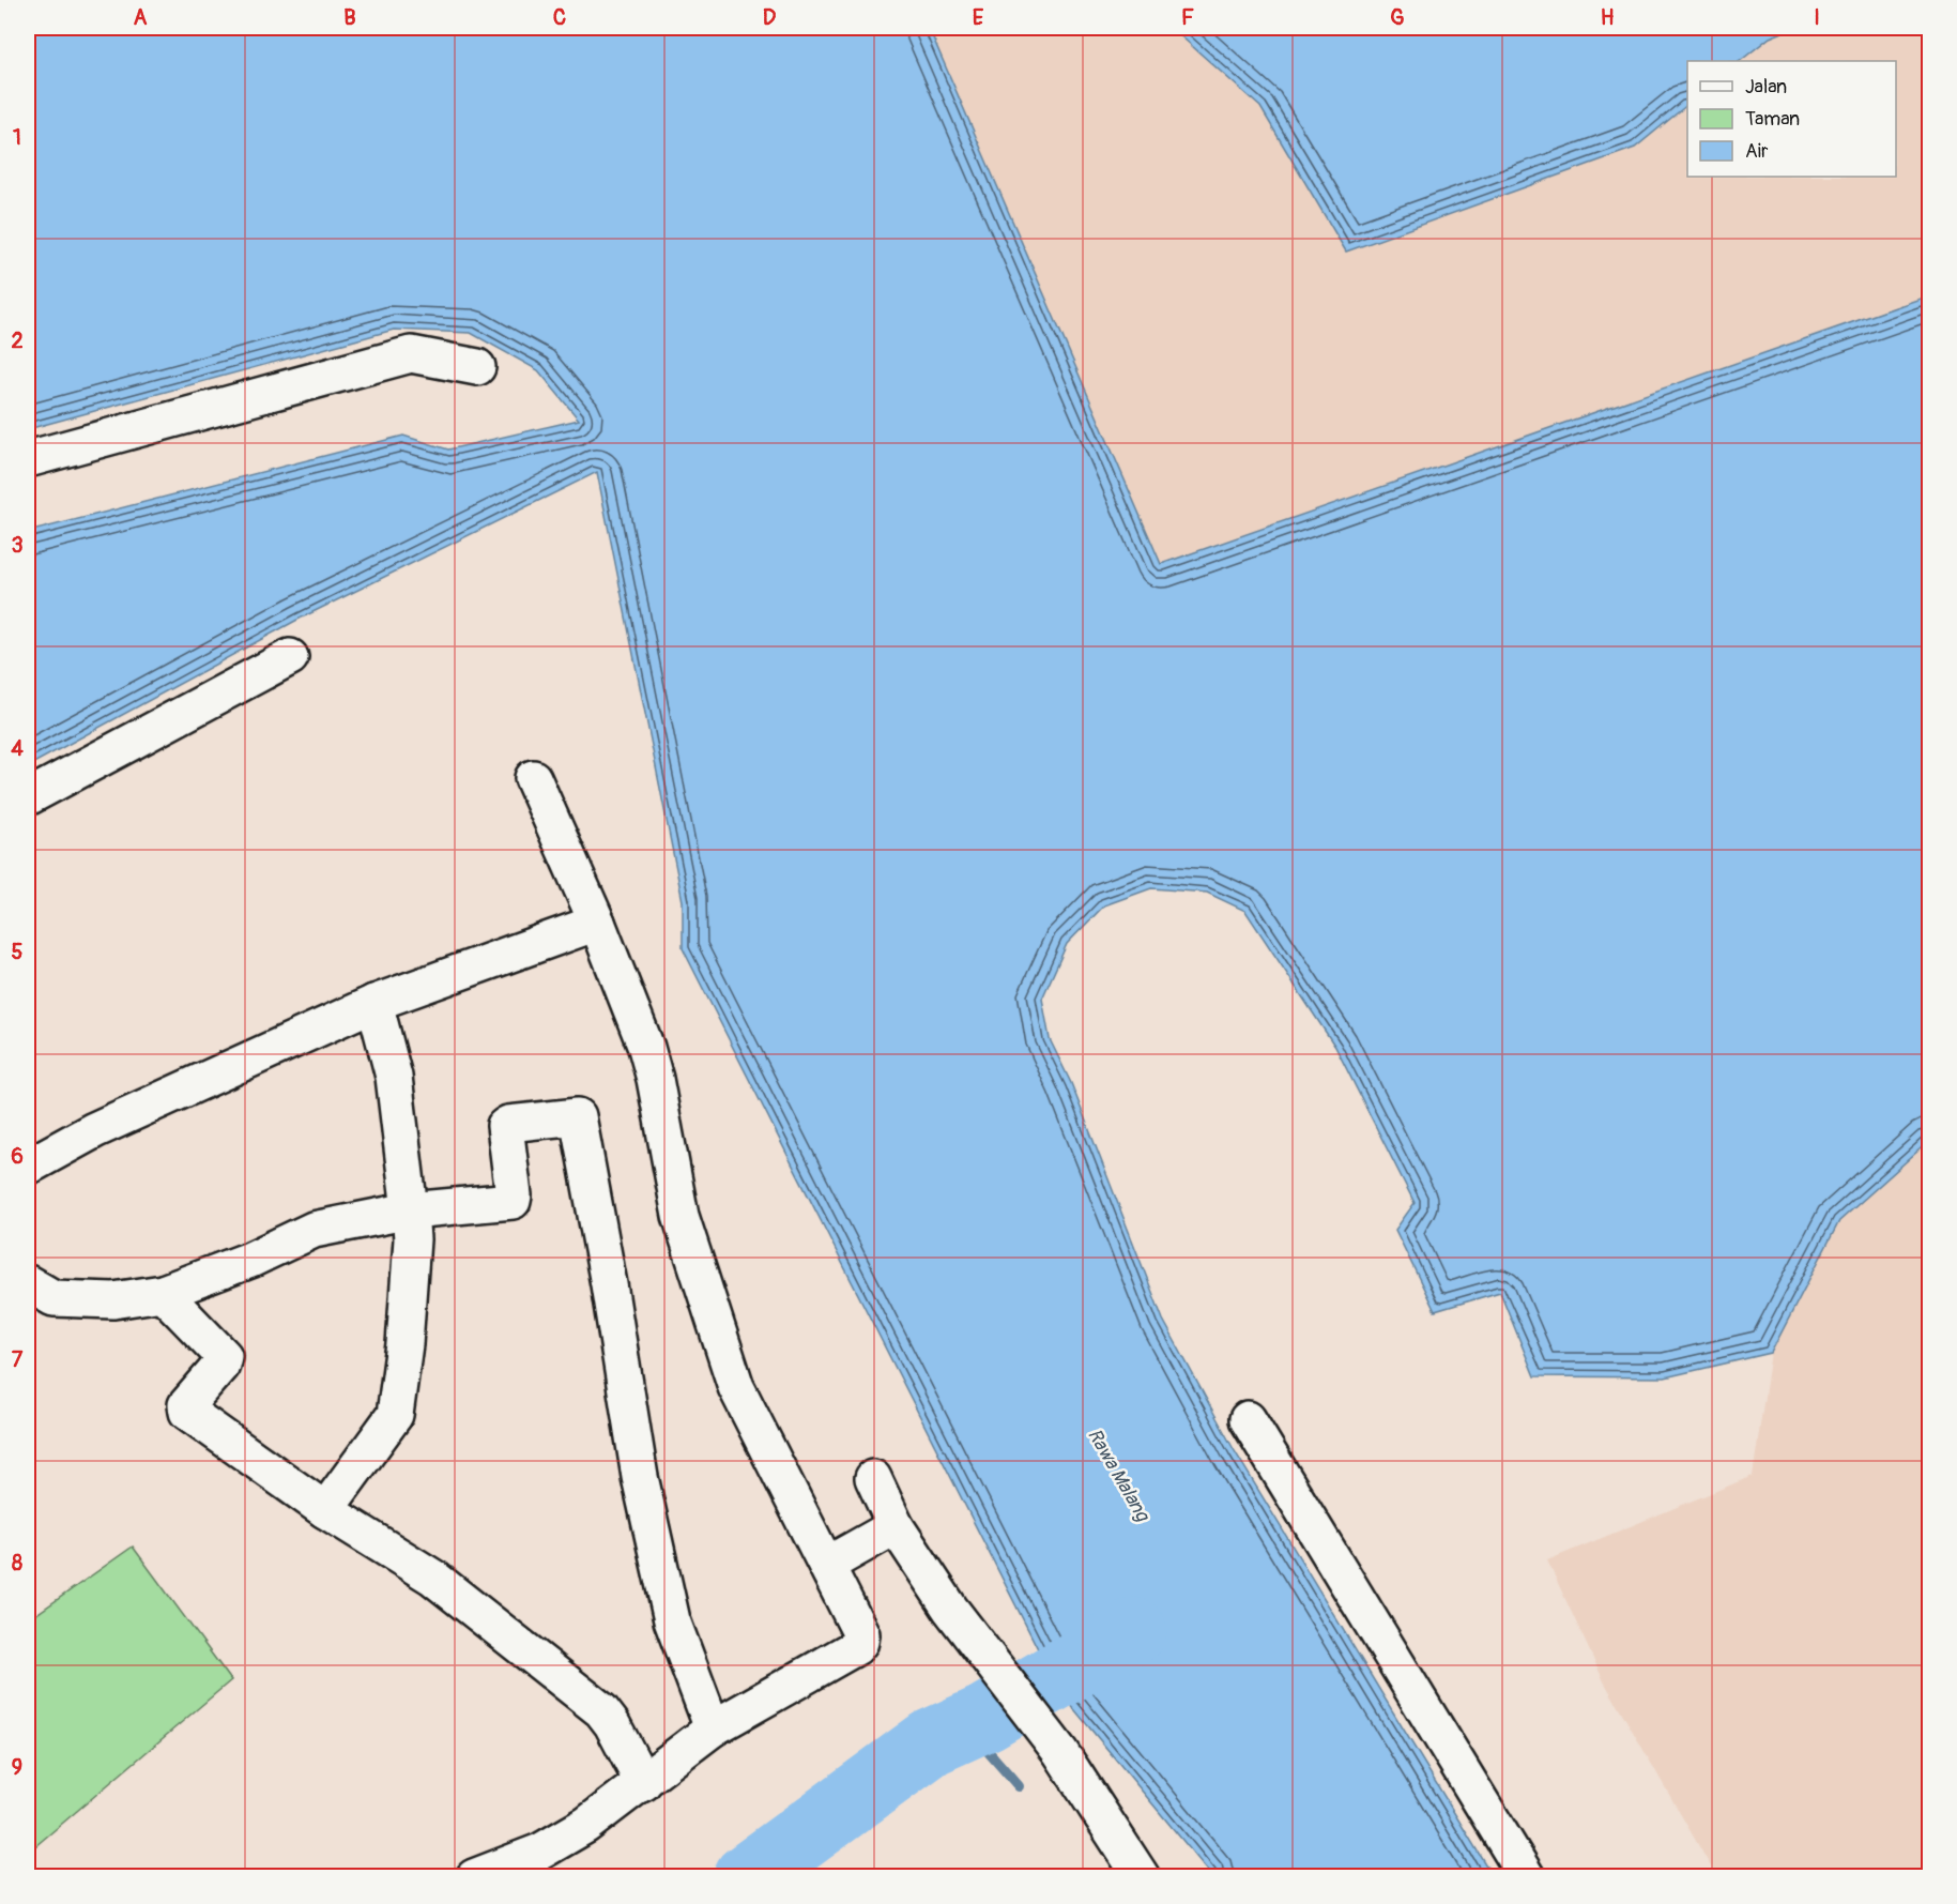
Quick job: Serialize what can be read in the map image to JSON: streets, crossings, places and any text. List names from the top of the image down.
{
  "water": ["Rawa Malang"],
  "legend": ["Jalan", "Taman", "Air"],
  "grid": {
    "columns": [
      "A",
      "B",
      "C",
      "D",
      "E",
      "F",
      "G",
      "H",
      "I"
    ],
    "rows": [
      "1",
      "2",
      "3",
      "4",
      "5",
      "6",
      "7",
      "8",
      "9"
    ]
  }
}
